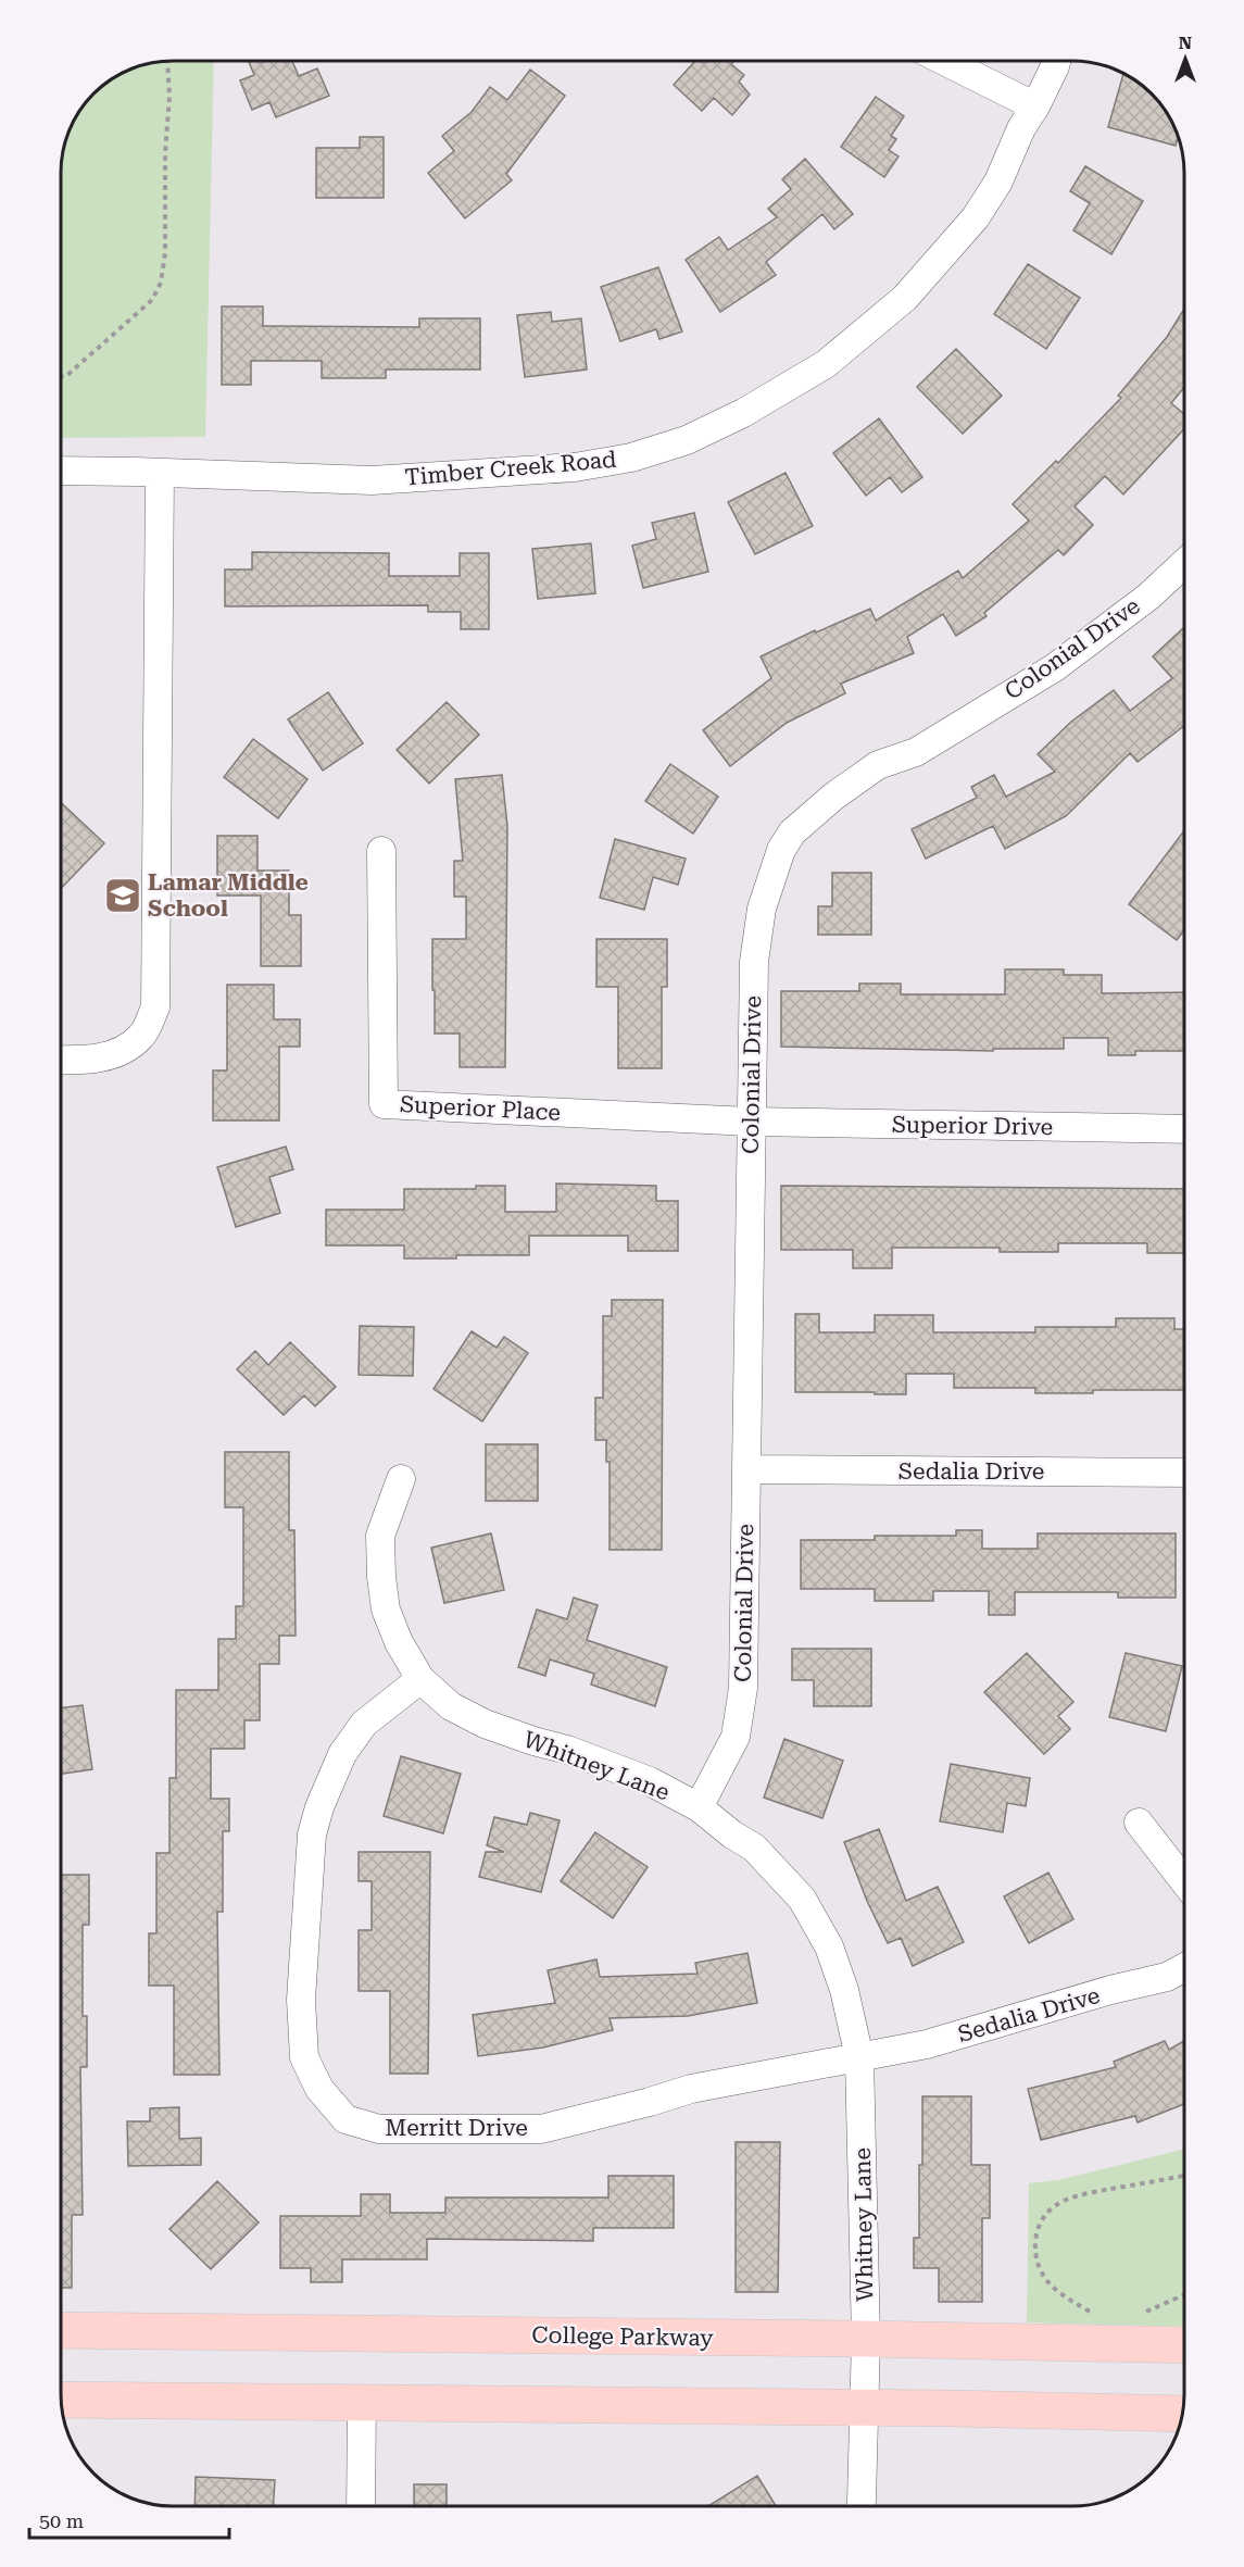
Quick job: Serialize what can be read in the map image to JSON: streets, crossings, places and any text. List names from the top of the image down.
{
  "streets": {
    "main road": ["College Parkway"],
    "street": [
      "Timber Creek Road",
      "Colonial Drive",
      "Superior Place",
      "Superior Drive",
      "Sedalia Drive",
      "Whitney Lane",
      "Merritt Drive"
    ]
  },
  "crossings": [
    ["Colonial Drive", "Superior Place"],
    ["Colonial Drive", "Superior Drive"],
    ["Colonial Drive", "Sedalia Drive"],
    ["Colonial Drive", "Whitney Lane"],
    ["Superior Place", "Superior Drive"],
    ["Sedalia Drive", "Whitney Lane"],
    ["Sedalia Drive", "Merritt Drive"],
    ["Whitney Lane", "Merritt Drive"],
    ["Whitney Lane", "College Parkway"]
  ],
  "places": {
    "school or university": ["Lamar Middle School"]
  },
  "scale_bar": "50 m",
  "north": "top"
}
